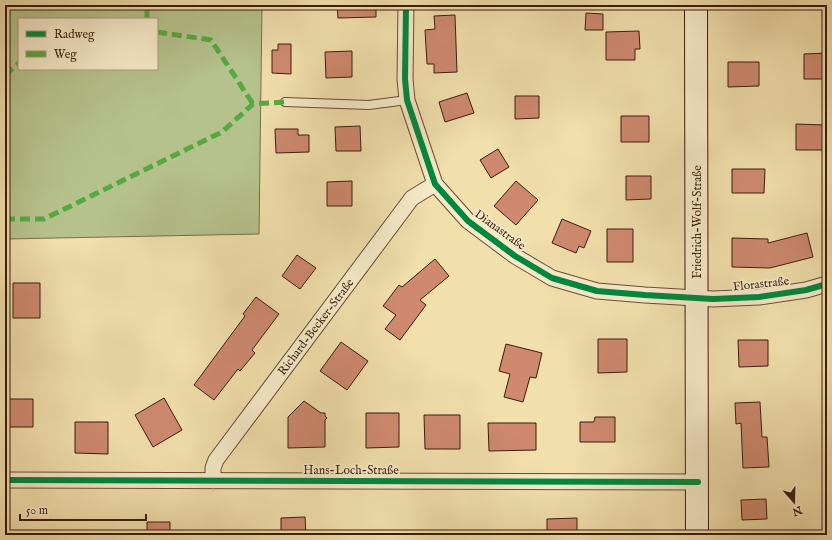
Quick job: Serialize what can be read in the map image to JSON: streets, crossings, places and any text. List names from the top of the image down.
{
  "streets": {
    "street": [
      "Friedrich-Wolf-Straße",
      "Dianastraße",
      "Florastraße",
      "Richard-Becker-Straße",
      "Hans-Loch-Straße"
    ]
  },
  "crossings": [
    ["Friedrich-Wolf-Straße", "Dianastraße"],
    ["Friedrich-Wolf-Straße", "Florastraße"],
    ["Friedrich-Wolf-Straße", "Hans-Loch-Straße"],
    ["Dianastraße", "Florastraße"],
    ["Dianastraße", "Richard-Becker-Straße"],
    ["Richard-Becker-Straße", "Hans-Loch-Straße"]
  ],
  "legend": ["Radweg", "Weg"],
  "scale_bar": "50 m",
  "north": "bottom"
}
